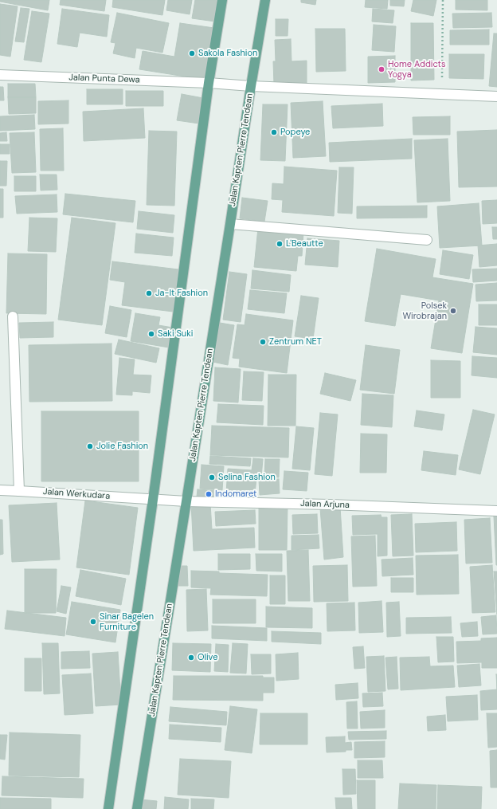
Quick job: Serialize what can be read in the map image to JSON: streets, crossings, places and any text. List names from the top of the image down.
{
  "streets": {
    "main road": ["Jalan Kapten Pierre Tendean"],
    "street": ["Jalan Punta Dewa", "Jalan Werkudara", "Jalan Arjuna"]
  },
  "crossings": [
    ["Jalan Punta Dewa", "Jalan Kapten Pierre Tendean"],
    ["Jalan Kapten Pierre Tendean", "Jalan Arjuna"],
    ["Jalan Werkudara", "Jalan Arjuna"]
  ],
  "places": [
    "Sakola Fashion",
    "Home Addicts Yogya",
    "Popeye",
    "L'Beautte",
    "Ja-It Fashion",
    "Polsek Wirobrajan",
    "Saki Suki",
    "Zentrum NET",
    "Jolie Fashion",
    "Selina Fashion",
    "Indomaret",
    "Sinar Bagelen Furniture",
    "Olive"
  ]
}
